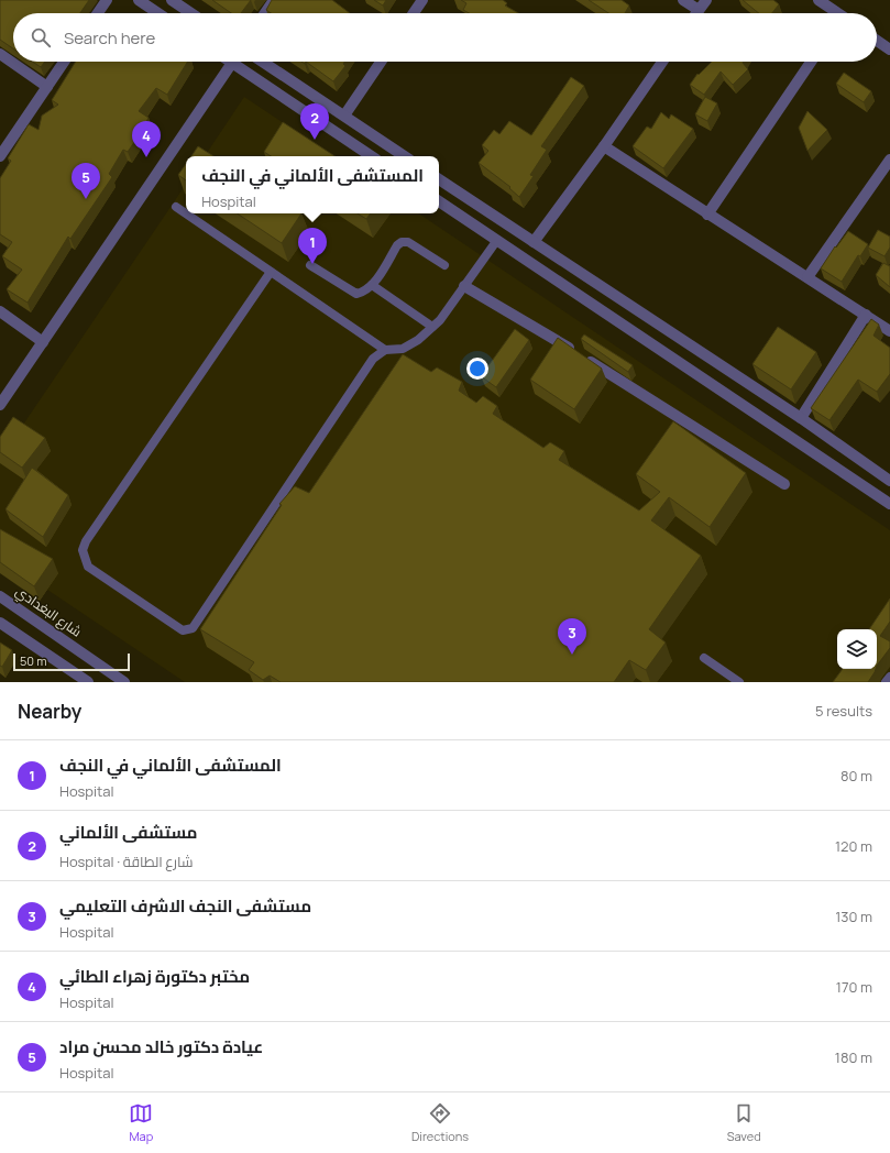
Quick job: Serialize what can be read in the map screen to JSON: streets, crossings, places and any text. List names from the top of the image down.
{
  "streets": {
    "street": ["شارع البغدادي"]
  },
  "scale_bar": "50 m",
  "page": {
    "search": "Search here",
    "pins": [
      "2",
      "4",
      "5",
      "1",
      "3"
    ],
    "popup": ["المستشفى الألماني في النجف", "Hospital"],
    "scale": "50 m",
    "heading": ["Nearby", "5 results"],
    "list": [
      {
        "mark": "1",
        "name": "المستشفى الألماني في النجف",
        "note": "Hospital",
        "value": "80 m"
      },
      {
        "mark": "2",
        "name": "مستشفى الألماني",
        "note": "Hospital · شارع الطاقة",
        "value": "120 m"
      },
      {
        "mark": "3",
        "name": "مستشفى النجف الاشرف التعليمي",
        "note": "Hospital",
        "value": "130 m"
      },
      {
        "mark": "4",
        "name": "مختبر دكتورة زهراء الطائي",
        "note": "Hospital",
        "value": "170 m"
      },
      {
        "mark": "5",
        "name": "عيادة دكتور خالد محسن مراد",
        "note": "Hospital",
        "value": "180 m"
      }
    ],
    "nav": ["Map", "Directions", "Saved"]
  }
}
